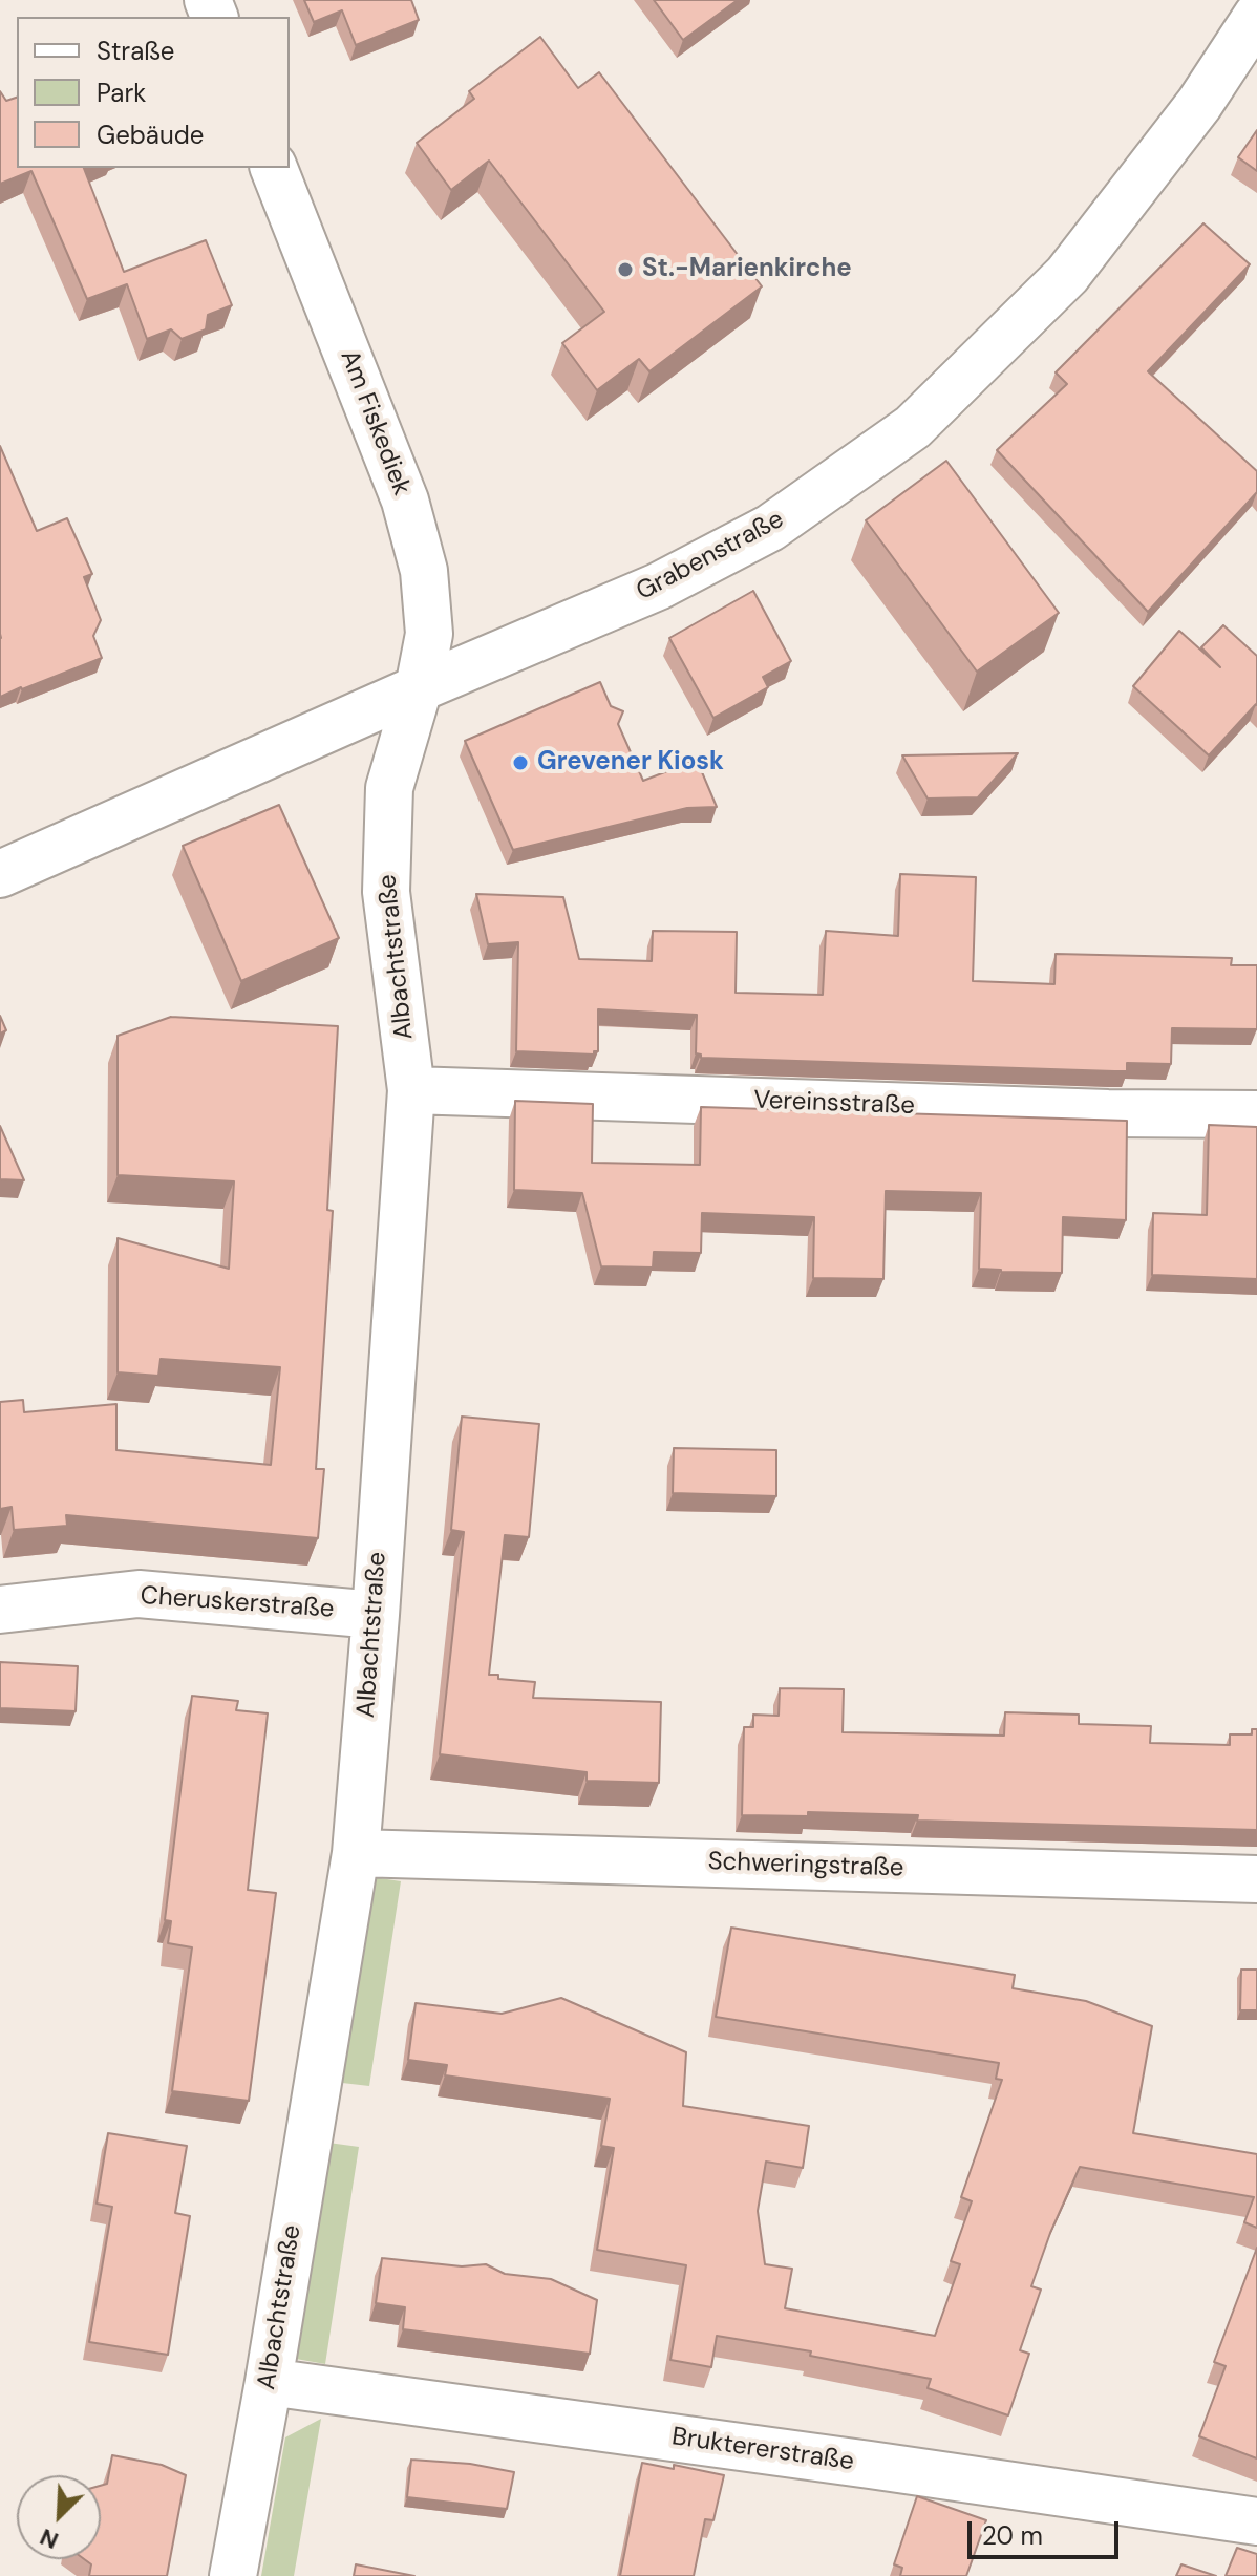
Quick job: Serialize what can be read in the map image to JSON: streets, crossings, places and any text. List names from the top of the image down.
{
  "streets": {
    "street": [
      "Am Fiskediek",
      "Grabenstraße",
      "Albachtstraße",
      "Vereinsstraße",
      "Cheruskerstraße",
      "Schweringstraße",
      "Bruktererstraße"
    ]
  },
  "crossings": [
    ["Am Fiskediek", "Grabenstraße"],
    ["Am Fiskediek", "Albachtstraße"],
    ["Grabenstraße", "Albachtstraße"],
    ["Albachtstraße", "Vereinsstraße"],
    ["Albachtstraße", "Cheruskerstraße"],
    ["Albachtstraße", "Schweringstraße"],
    ["Albachtstraße", "Bruktererstraße"]
  ],
  "places": ["St.-Marienkirche", "Grevener Kiosk"],
  "legend": ["Straße", "Park", "Gebäude"],
  "scale_bar": "20 m",
  "north": "bottom left"
}
